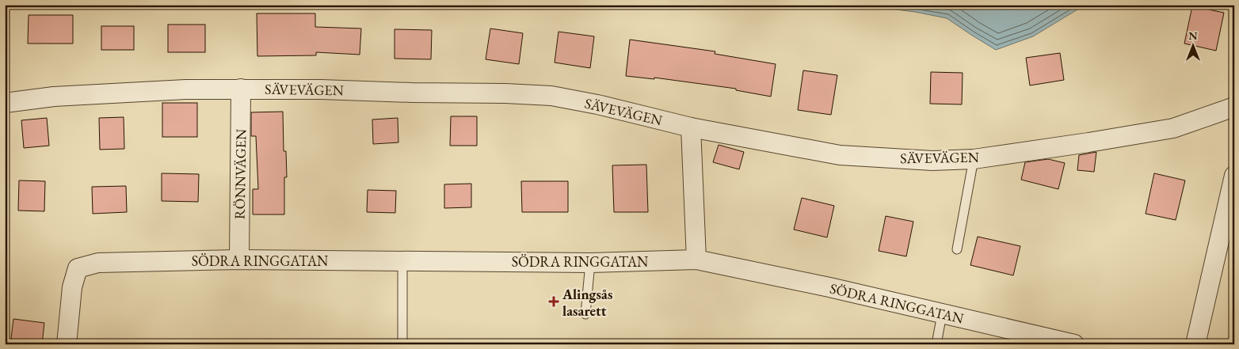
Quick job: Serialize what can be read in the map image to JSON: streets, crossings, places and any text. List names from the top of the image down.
{
  "streets": {
    "street": ["SÄVEVÄGEN", "RÖNNVÄGEN", "SÖDRA RINGGATAN"]
  },
  "crossings": [
    ["SÄVEVÄGEN", "RÖNNVÄGEN"],
    ["RÖNNVÄGEN", "SÖDRA RINGGATAN"]
  ],
  "places": {
    "health": ["Alingsås lasarett"]
  },
  "north": "top"
}
